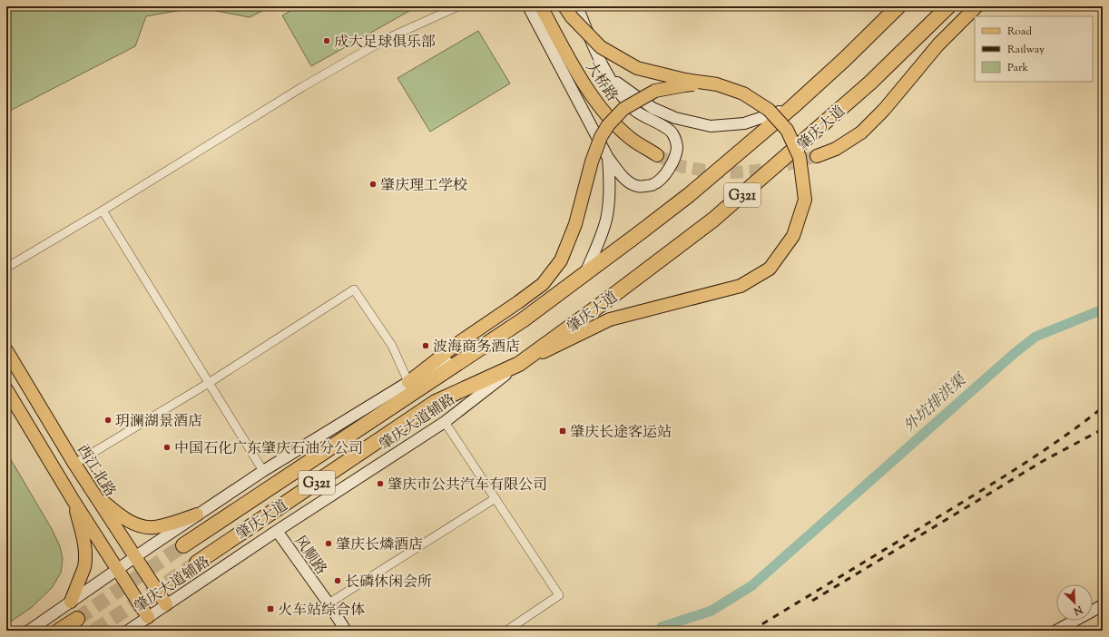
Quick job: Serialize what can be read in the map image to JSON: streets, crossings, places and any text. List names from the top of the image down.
{
  "streets": {
    "highway": ["肇庆大道", "G321"],
    "main road": ["大桥路", "西江北路"],
    "street": ["肇庆大道辅路", "风顺路"]
  },
  "crossings": [
    ["肇庆大道", "肇庆大道辅路"],
    ["肇庆大道辅路", "西江北路"],
    ["肇庆大道辅路", "风顺路"]
  ],
  "water": ["外坑排洪渠"],
  "places": {
    "other": [
      "成大足球俱乐部",
      "肇庆理工学校",
      "波海商务酒店",
      "玥澜湖景酒店",
      "中国石化广东肇庆石油分公司",
      "肇庆市公共汽车有限公司",
      "肇庆长燐酒店",
      "长磷休闲会所"
    ],
    "transit": ["肇庆长途客运站", "火车站综合体"]
  },
  "legend": ["Road", "Railway", "Park"],
  "north": "bottom right"
}
